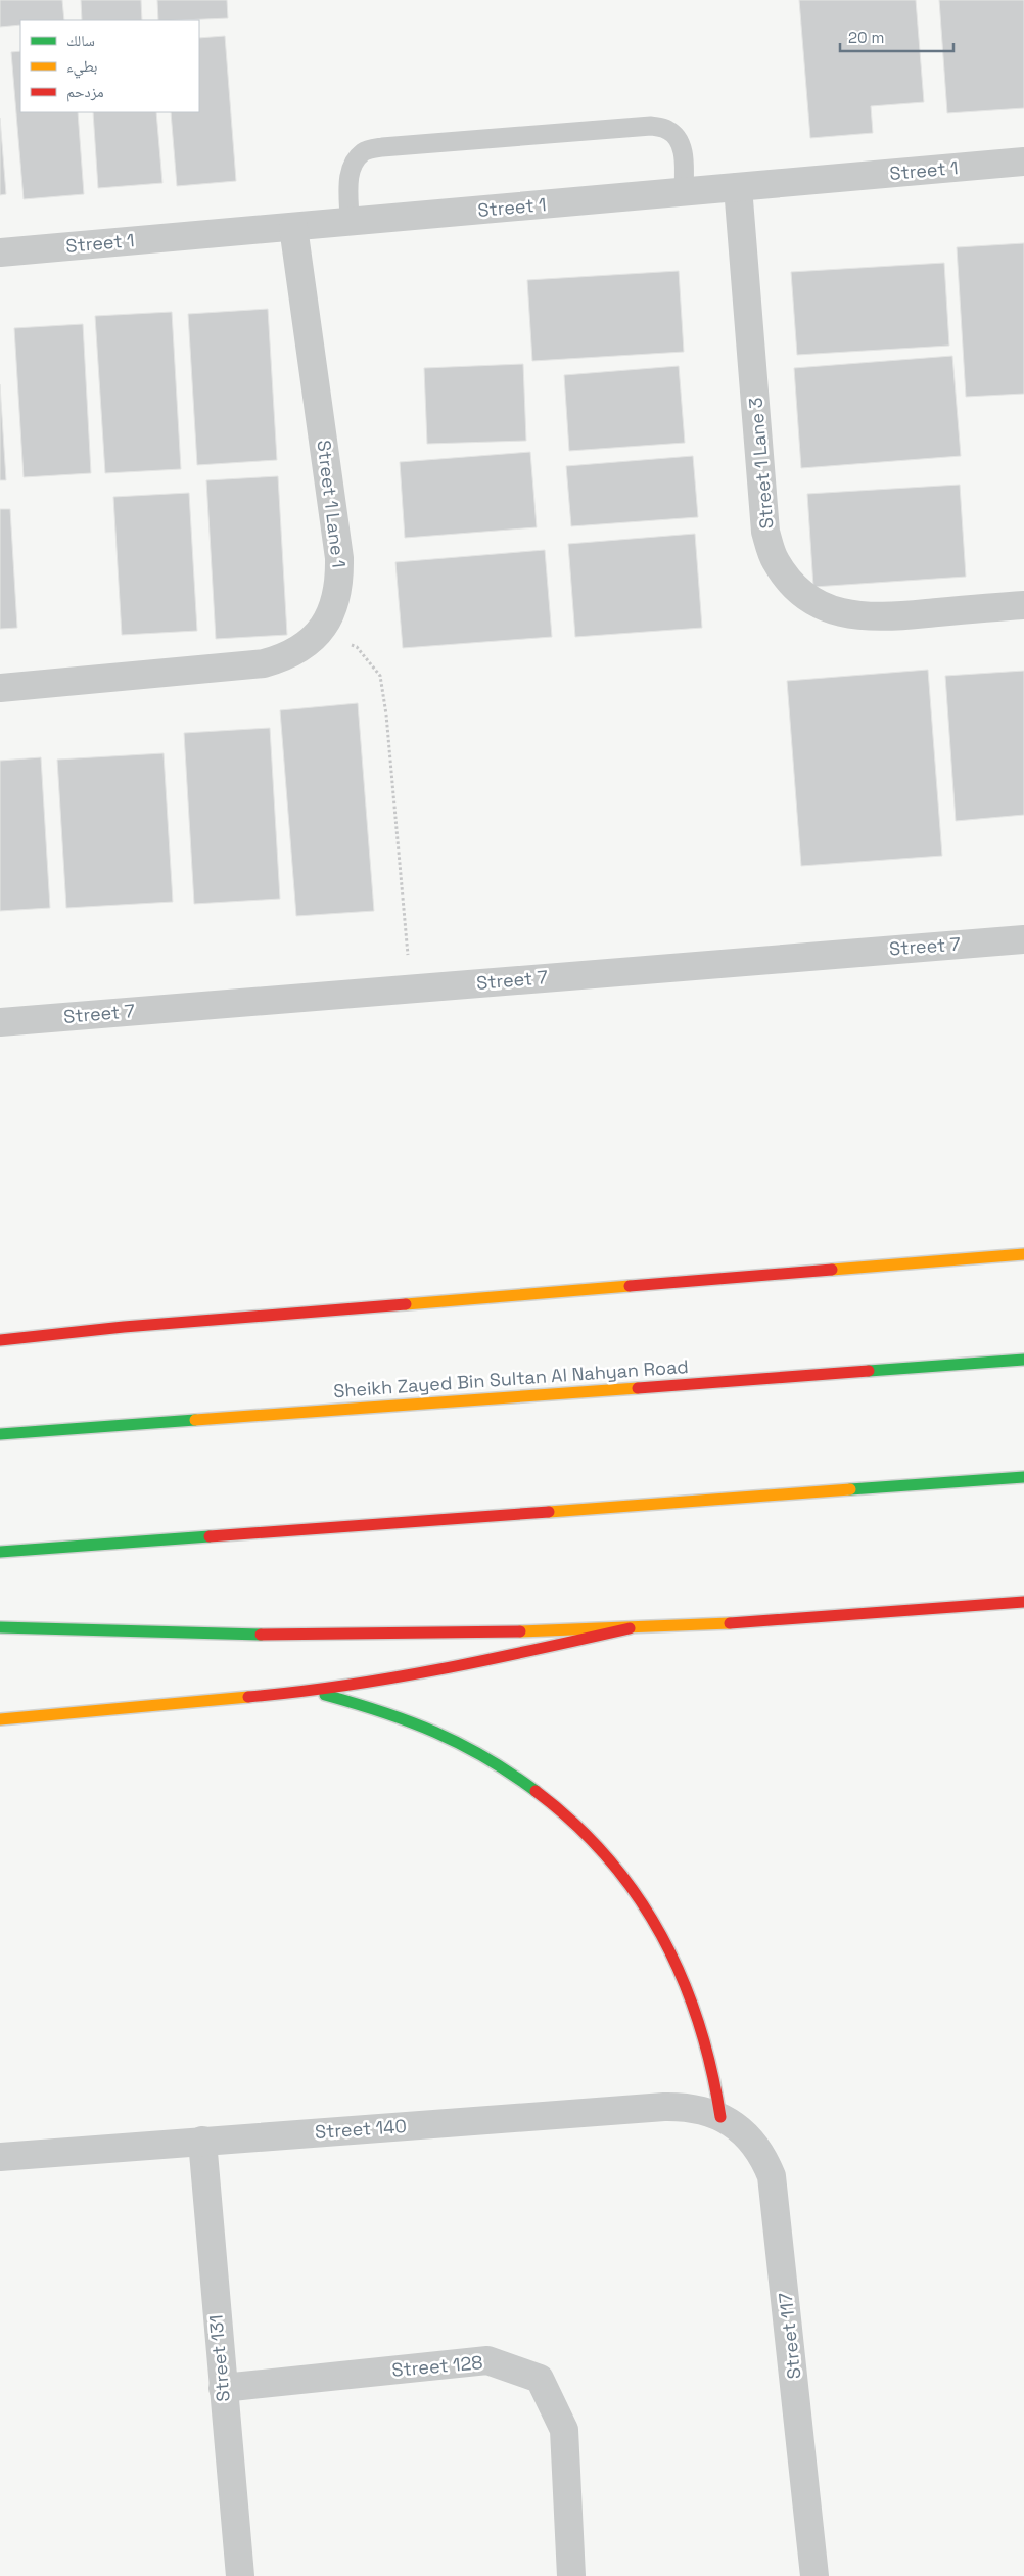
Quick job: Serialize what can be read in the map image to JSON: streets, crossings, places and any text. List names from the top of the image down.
{
  "streets": {
    "main road": ["Sheikh Zayed Bin Sultan Al Nahyan Road"],
    "street": [
      "Street 1",
      "Street 1 Lane 3",
      "Street 1 Lane 1",
      "Street 7",
      "Street 140",
      "Street 117",
      "Street 131",
      "Street 128"
    ]
  },
  "crossings": [
    ["Street 1", "Street 1 Lane 3"],
    ["Street 1", "Street 1 Lane 1"],
    ["Street 140", "Street 117"],
    ["Street 140", "Street 131"],
    ["Street 131", "Street 128"]
  ],
  "legend": ["سالك", "بطيء", "مزدحم"],
  "scale_bar": "20 m"
}
